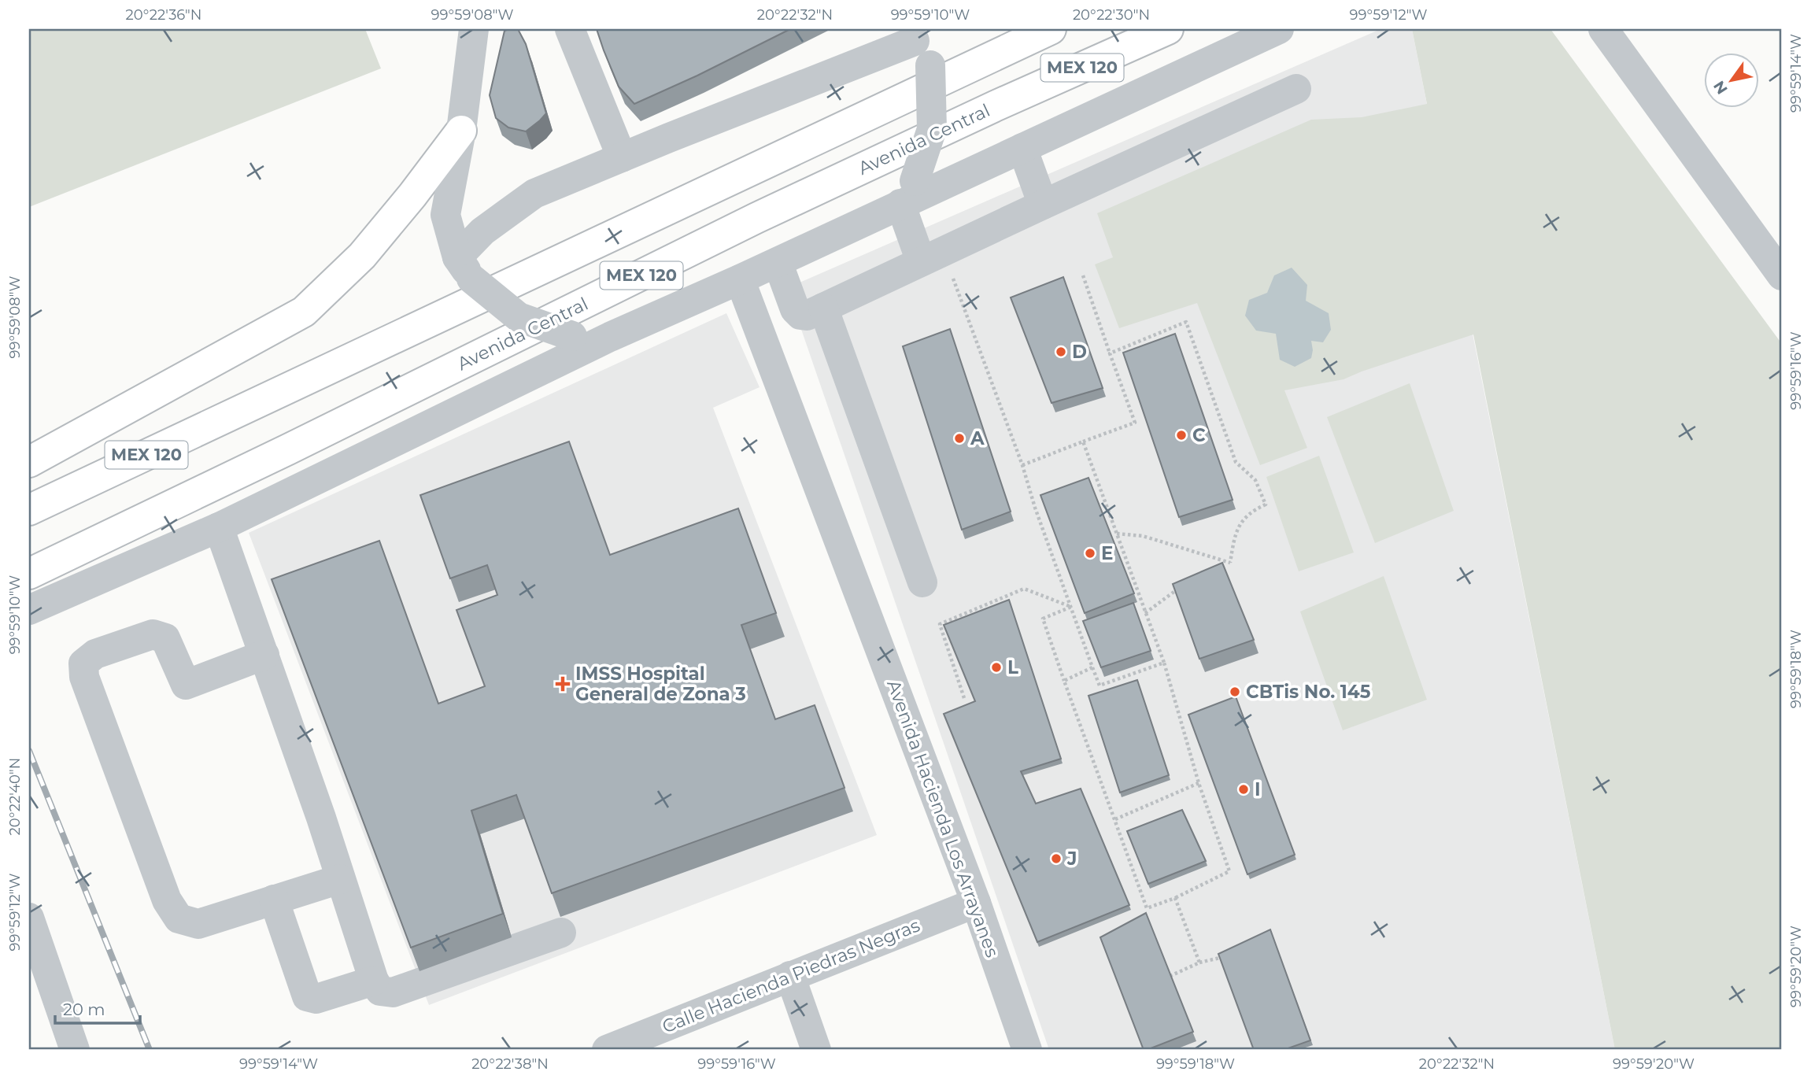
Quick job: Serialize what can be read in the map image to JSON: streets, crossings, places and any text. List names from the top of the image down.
{
  "streets": {
    "main road": ["MEX 120", "Avenida Central"],
    "street": ["Avenida Hacienda Los Arrayanes", "Calle Hacienda Piedras Negras"]
  },
  "crossings": [
    ["Avenida Hacienda Los Arrayanes", "Calle Hacienda Piedras Negras"]
  ],
  "places": {
    "other": [
      "D",
      "C",
      "A",
      "E",
      "L",
      "CBTis No. 145",
      "I",
      "J"
    ],
    "health": ["IMSS Hospital General de Zona 3"]
  },
  "scale_bar": "20 m",
  "north": "bottom left",
  "coordinates": [
    "20°22'36\"N",
    "99°59'08\"W",
    "20°22'32\"N",
    "99°59'10\"W",
    "20°22'30\"N",
    "99°59'12\"W",
    "99°59'14\"W",
    "99°59'16\"W",
    "99°59'18\"W",
    "20°22'40\"N",
    "99°59'20\"W",
    "20°22'38\"N"
  ]
}
